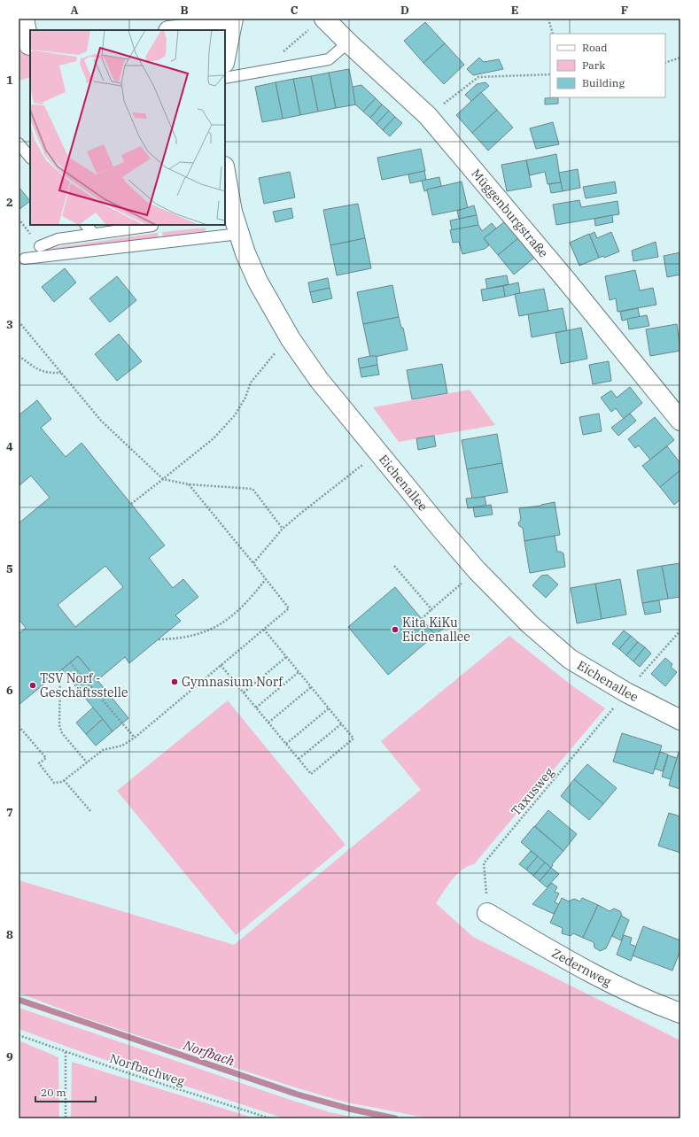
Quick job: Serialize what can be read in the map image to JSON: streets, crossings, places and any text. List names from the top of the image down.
{
  "streets": {
    "street": ["Müggenburgstraße", "Eichenallee", "Zedernweg"],
    "path": ["Taxusweg", "Norfbachweg"]
  },
  "crossings": [
    ["Eichenallee", "Taxusweg"],
    ["Taxusweg", "Zedernweg"]
  ],
  "water": ["Norfbach"],
  "places": ["Kita KiKu Eichenallee", "Gymnasium Norf", "TSV Norf - Geschäftsstelle"],
  "legend": ["Road", "Park", "Building"],
  "scale_bar": "20 m",
  "grid": {
    "columns": [
      "A",
      "B",
      "C",
      "D",
      "E",
      "F"
    ],
    "rows": [
      "1",
      "2",
      "3",
      "4",
      "5",
      "6",
      "7",
      "8",
      "9"
    ]
  }
}
